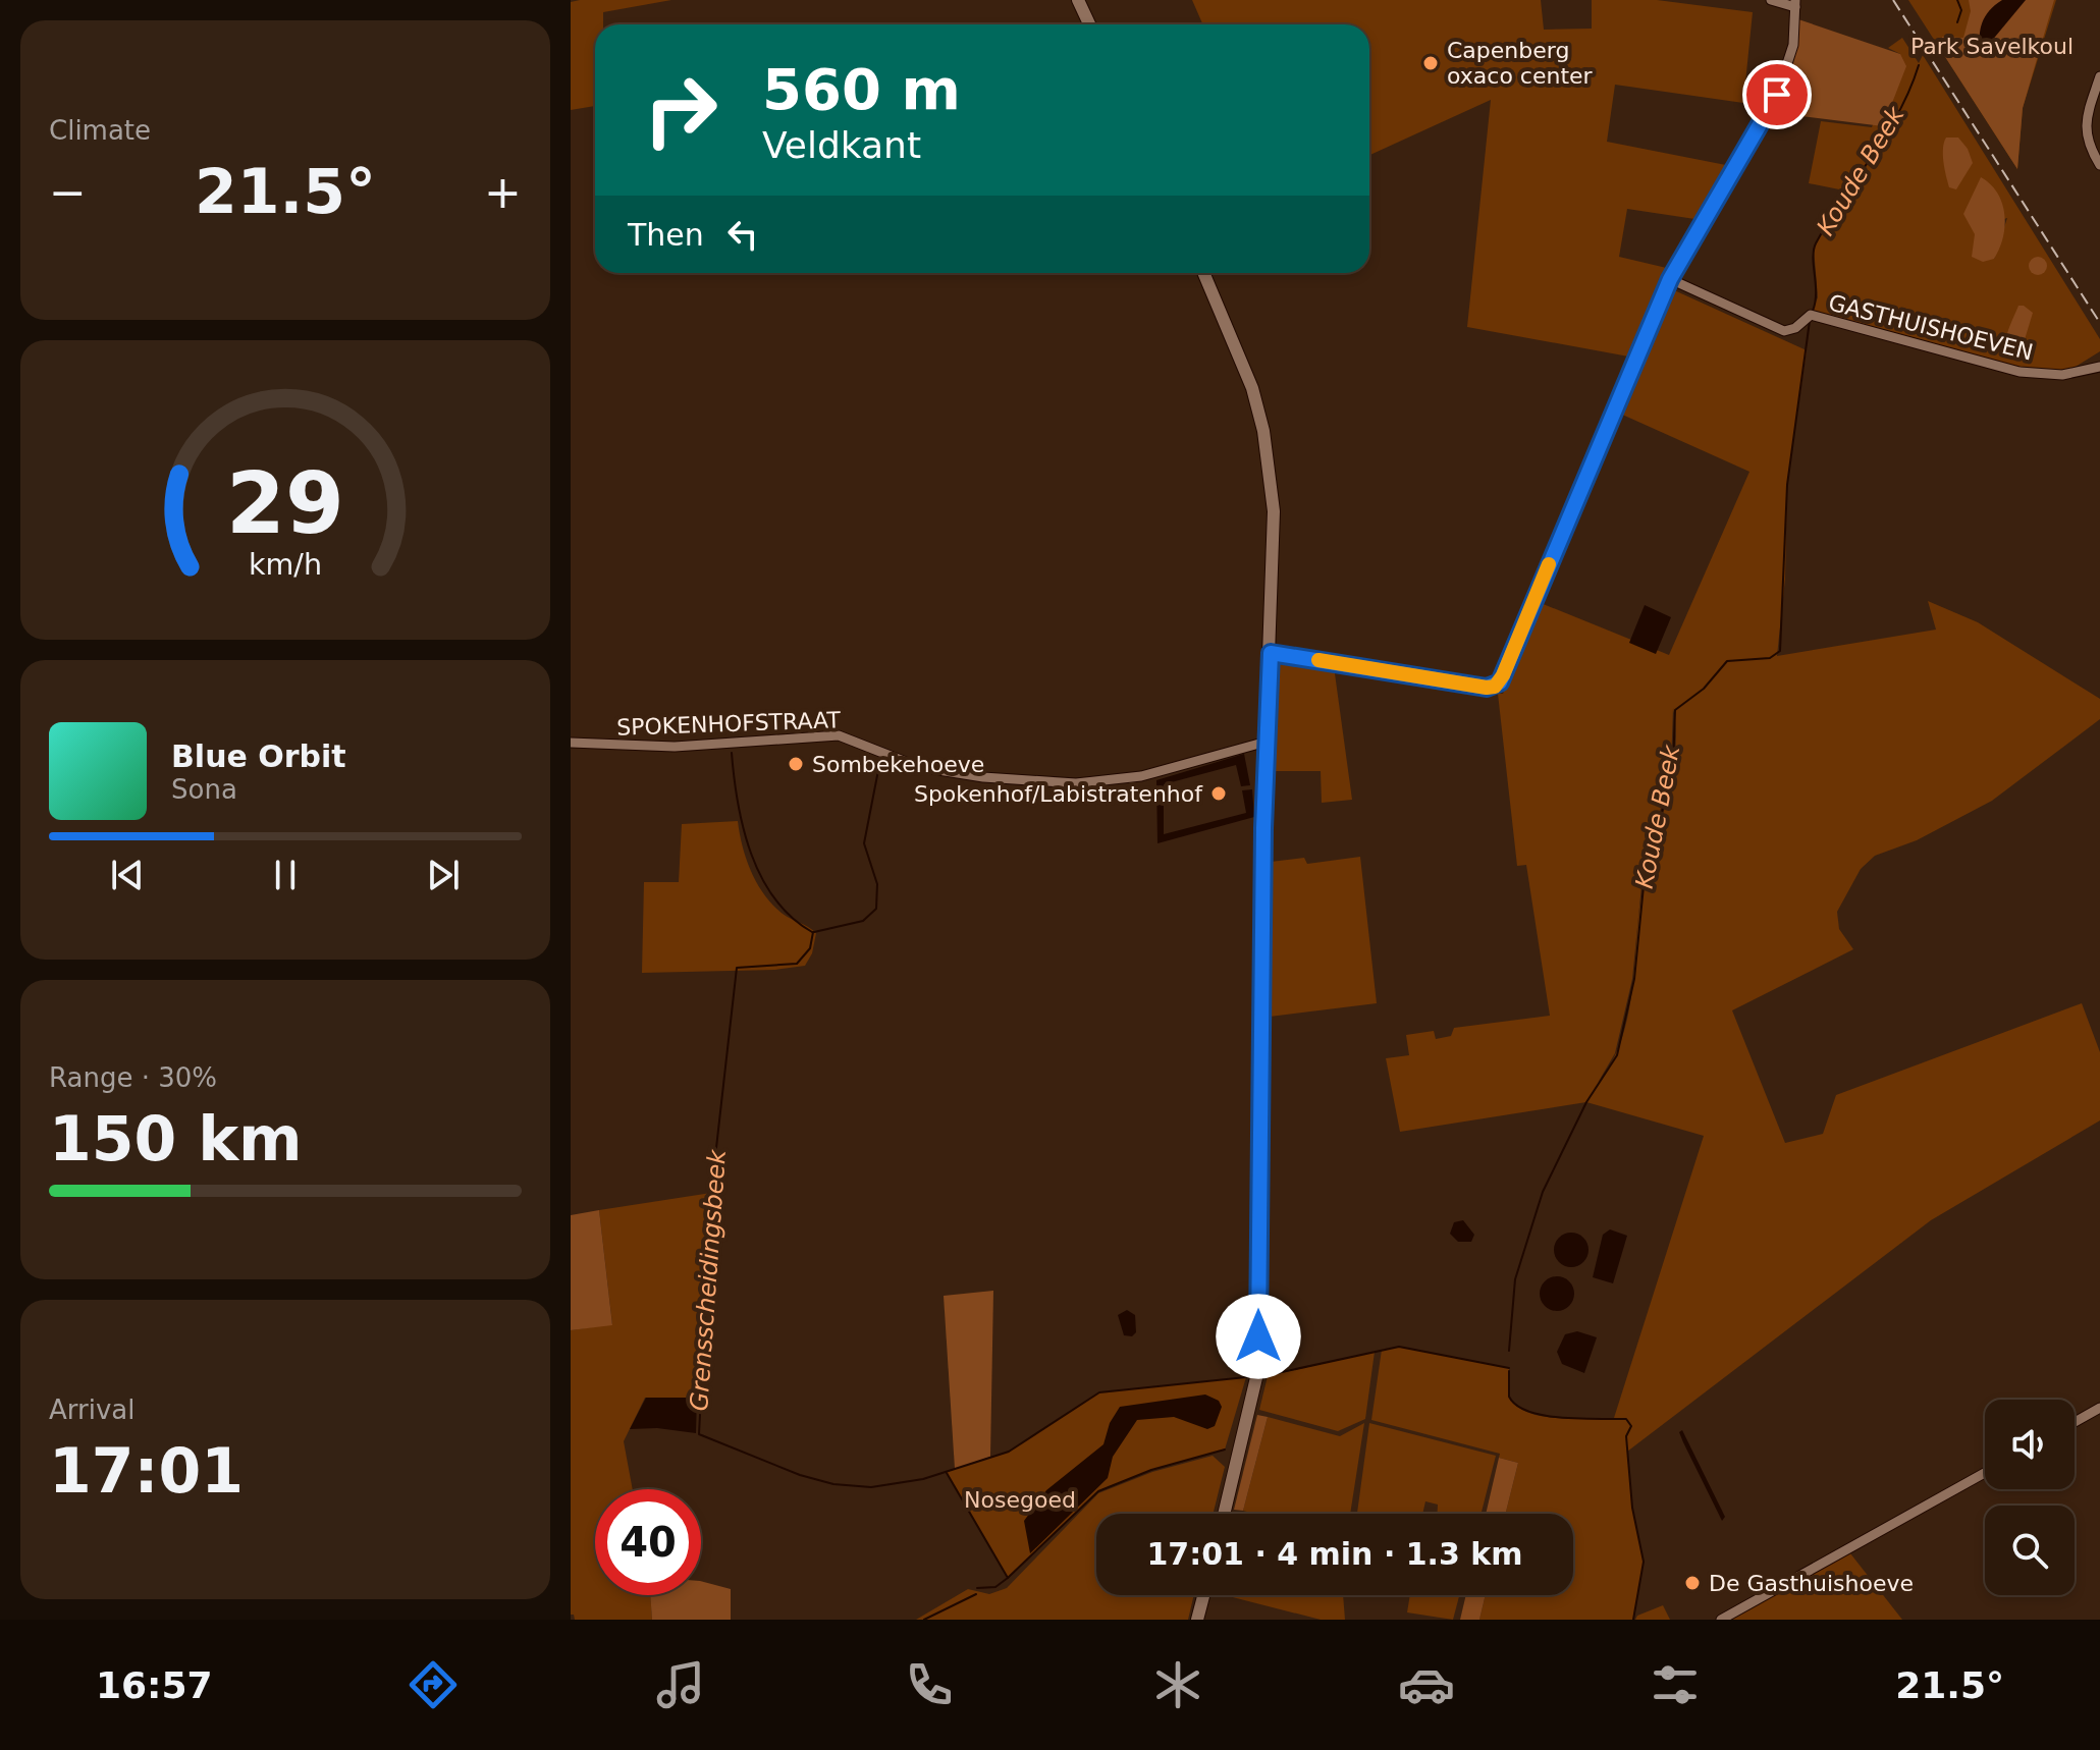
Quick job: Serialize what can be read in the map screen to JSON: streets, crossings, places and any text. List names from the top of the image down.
{
  "streets": {
    "street": ["GASTHUISHOEVEN", "SPOKENHOFSTRAAT"]
  },
  "water": ["Koude Beek", "Grensscheidingsbeek"],
  "parks": ["Park Savelkoul", "Nosegoed"],
  "places": [
    "Capenberg oxaco center",
    "Sombekehoeve",
    "Spokenhof/Labistratenhof",
    "De Gasthuishoeve"
  ],
  "page": {
    "tile": [
      "Climate",
      ["Range · 30%", "150 km"],
      ["Arrival", "17:01"]
    ],
    "turn": ["560 m", "Veldkant"],
    "heat": ["−", "21.5°", "+"],
    "then": "Then",
    "song": ["Blue Orbit", "Sona"],
    "limit": "40",
    "trip": "17:01 · 4 min · 1.3 km",
    "tabs": ["16:57", "21.5°"],
    "gauge": ["29", "km/h"]
  }
}
